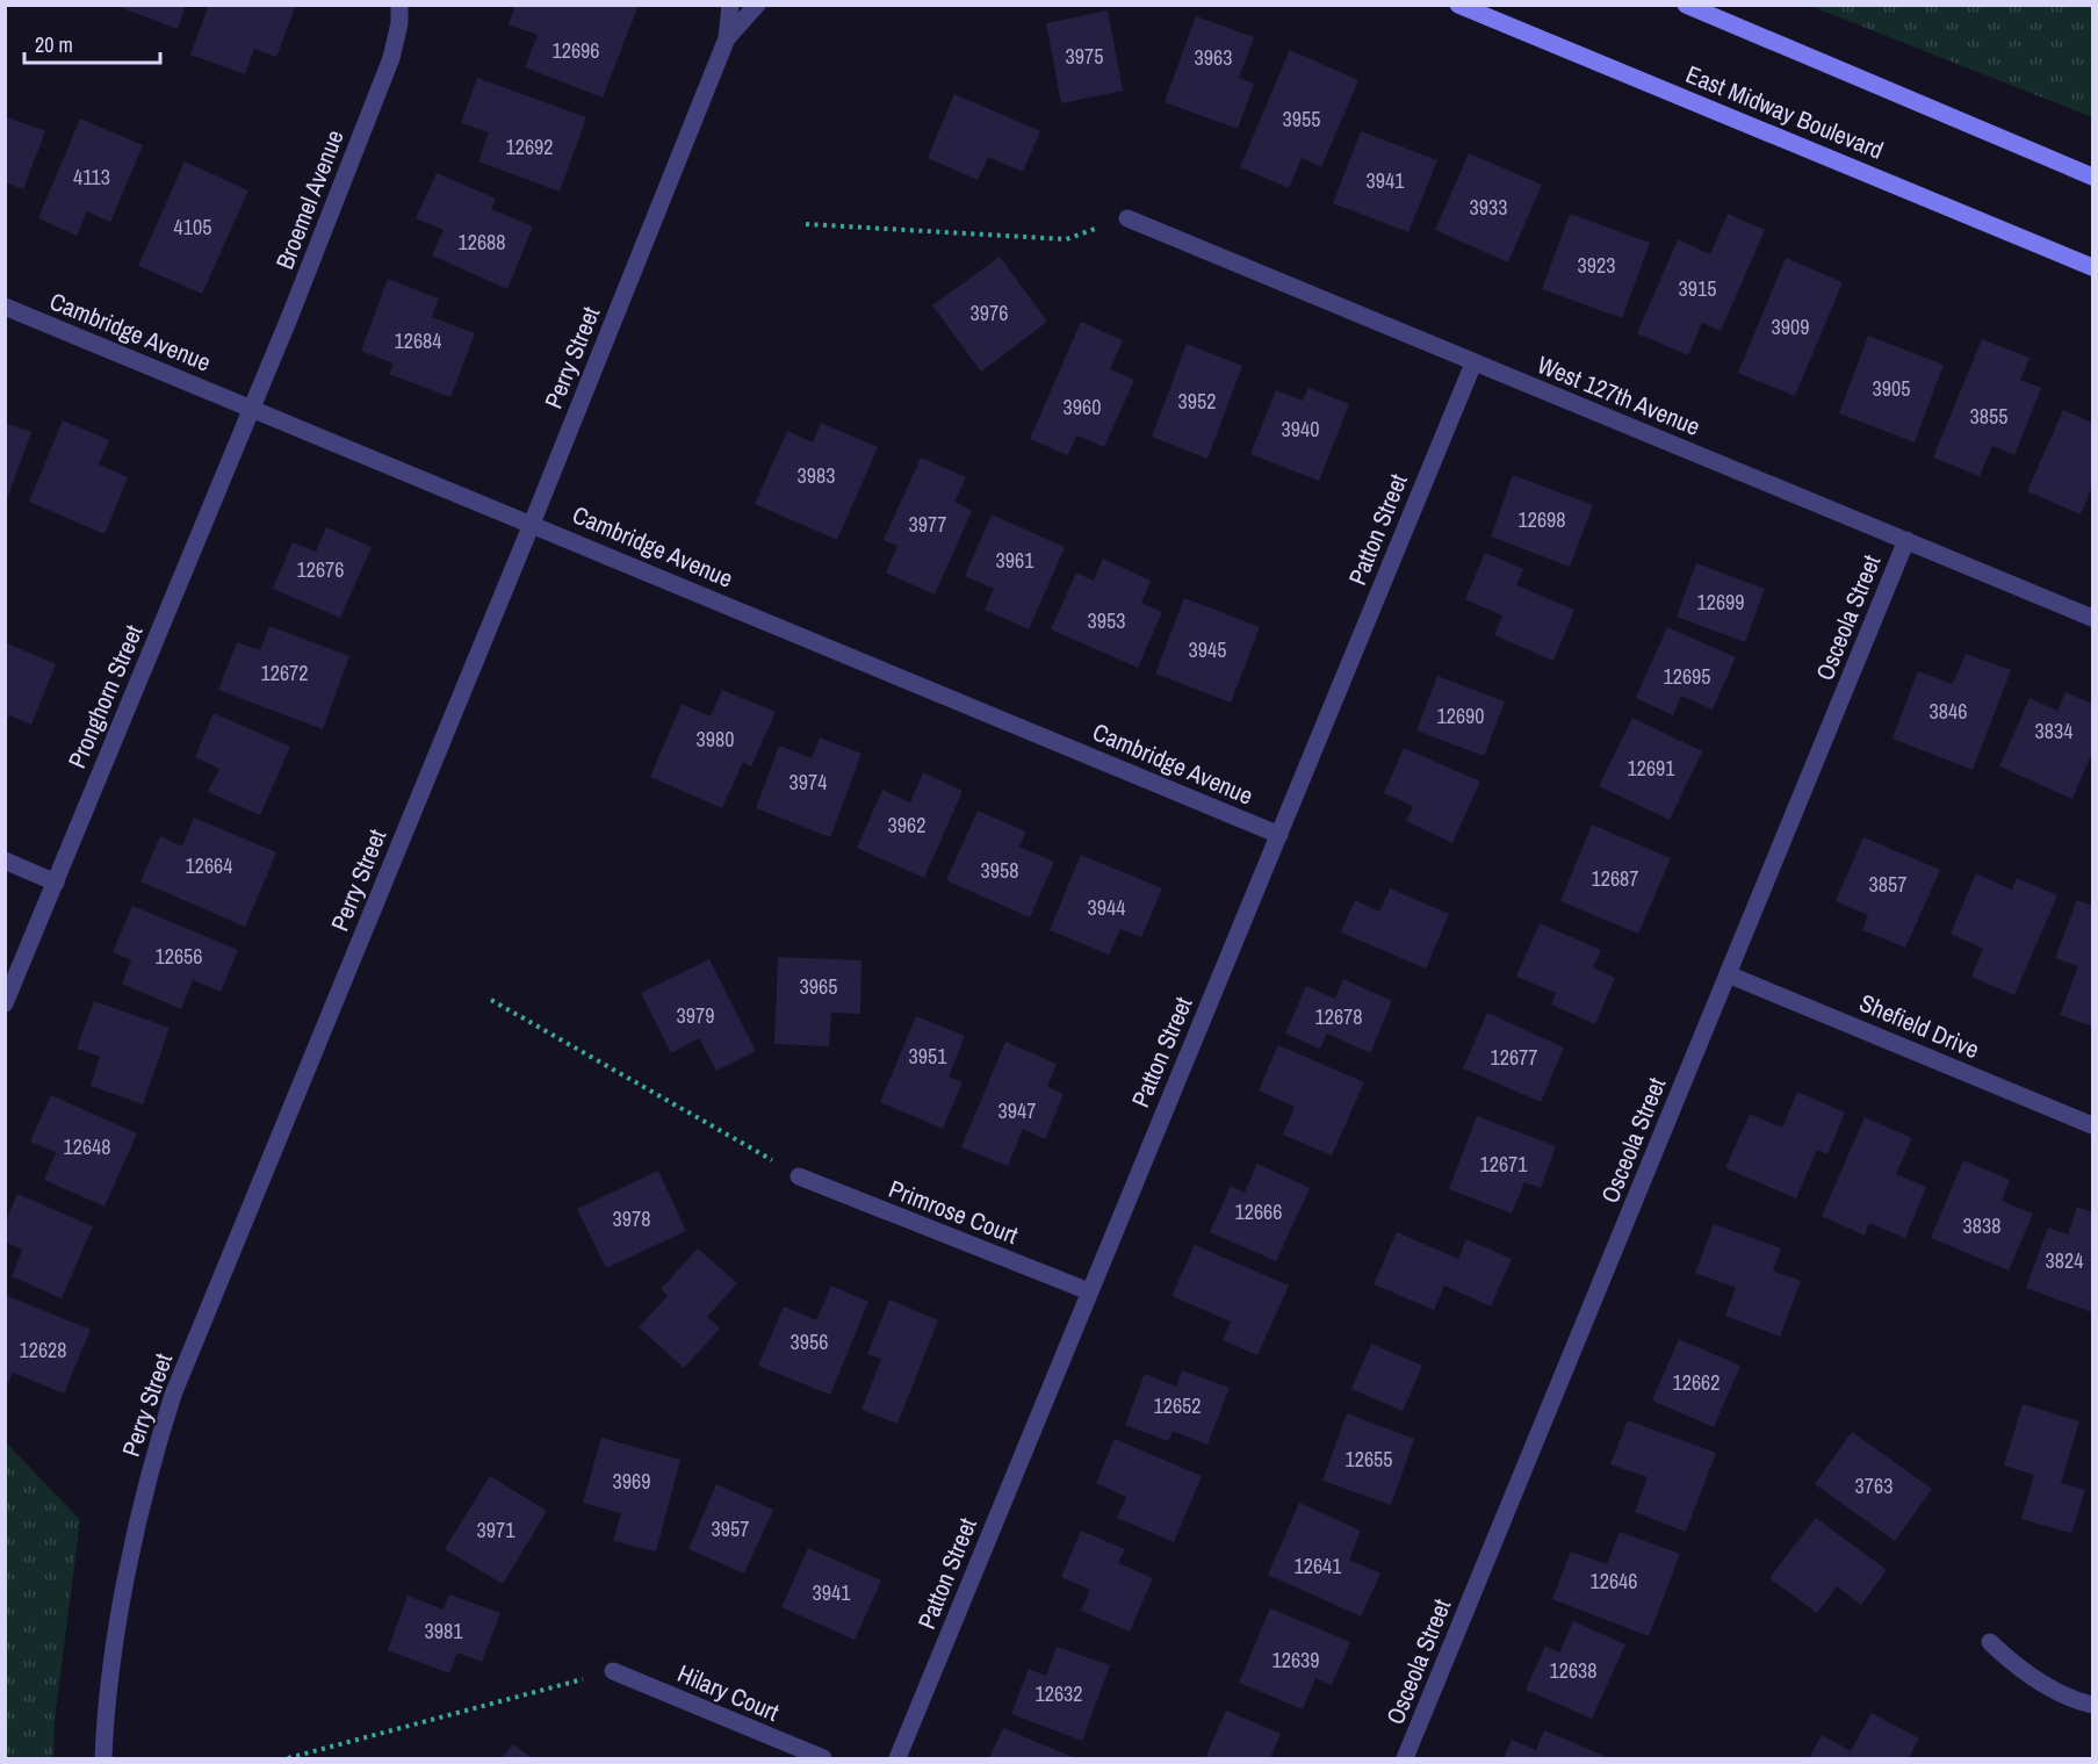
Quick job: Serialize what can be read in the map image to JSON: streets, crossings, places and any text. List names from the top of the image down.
{
  "streets": {
    "main road": ["East Midway Boulevard"],
    "street": [
      "Broemel Avenue",
      "Cambridge Avenue",
      "Perry Street",
      "West 127th Avenue",
      "Patton Street",
      "Osceola Street",
      "Pronghorn Street",
      "Shefield Drive",
      "Primrose Court",
      "Hilary Court"
    ]
  },
  "crossings": [
    ["Broemel Avenue", "Cambridge Avenue"],
    ["Broemel Avenue", "Pronghorn Street"],
    ["Cambridge Avenue", "Perry Street"],
    ["Cambridge Avenue", "Patton Street"],
    ["Cambridge Avenue", "Pronghorn Street"],
    ["West 127th Avenue", "Patton Street"],
    ["West 127th Avenue", "Osceola Street"],
    ["Patton Street", "Primrose Court"],
    ["Osceola Street", "Shefield Drive"]
  ],
  "house_numbers": [
    "12696",
    "3975",
    "3963",
    "3955",
    "12692",
    "4113",
    "3941",
    "3933",
    "4105",
    "12688",
    "3923",
    "3915",
    "3976",
    "3909",
    "12684",
    "3905",
    "3952",
    "3960",
    "3855",
    "3940",
    "3983",
    "12698",
    "3977",
    "3961",
    "12676",
    "12699",
    "3953",
    "3945",
    "12672",
    "12695",
    "3846",
    "12690",
    "3834",
    "3980",
    "12691",
    "3974",
    "3962",
    "12664",
    "3958",
    "12687",
    "3857",
    "3944",
    "12656",
    "3965",
    "3979",
    "12678",
    "3951",
    "12677",
    "3947",
    "12648",
    "12671",
    "12666",
    "3978",
    "3838",
    "3824",
    "3956",
    "12628",
    "12662",
    "12652",
    "12655",
    "3969",
    "3763",
    "3957",
    "3971",
    "12641",
    "12646",
    "3941",
    "3981",
    "12639",
    "12638",
    "12632"
  ],
  "scale_bar": "20 m"
}
